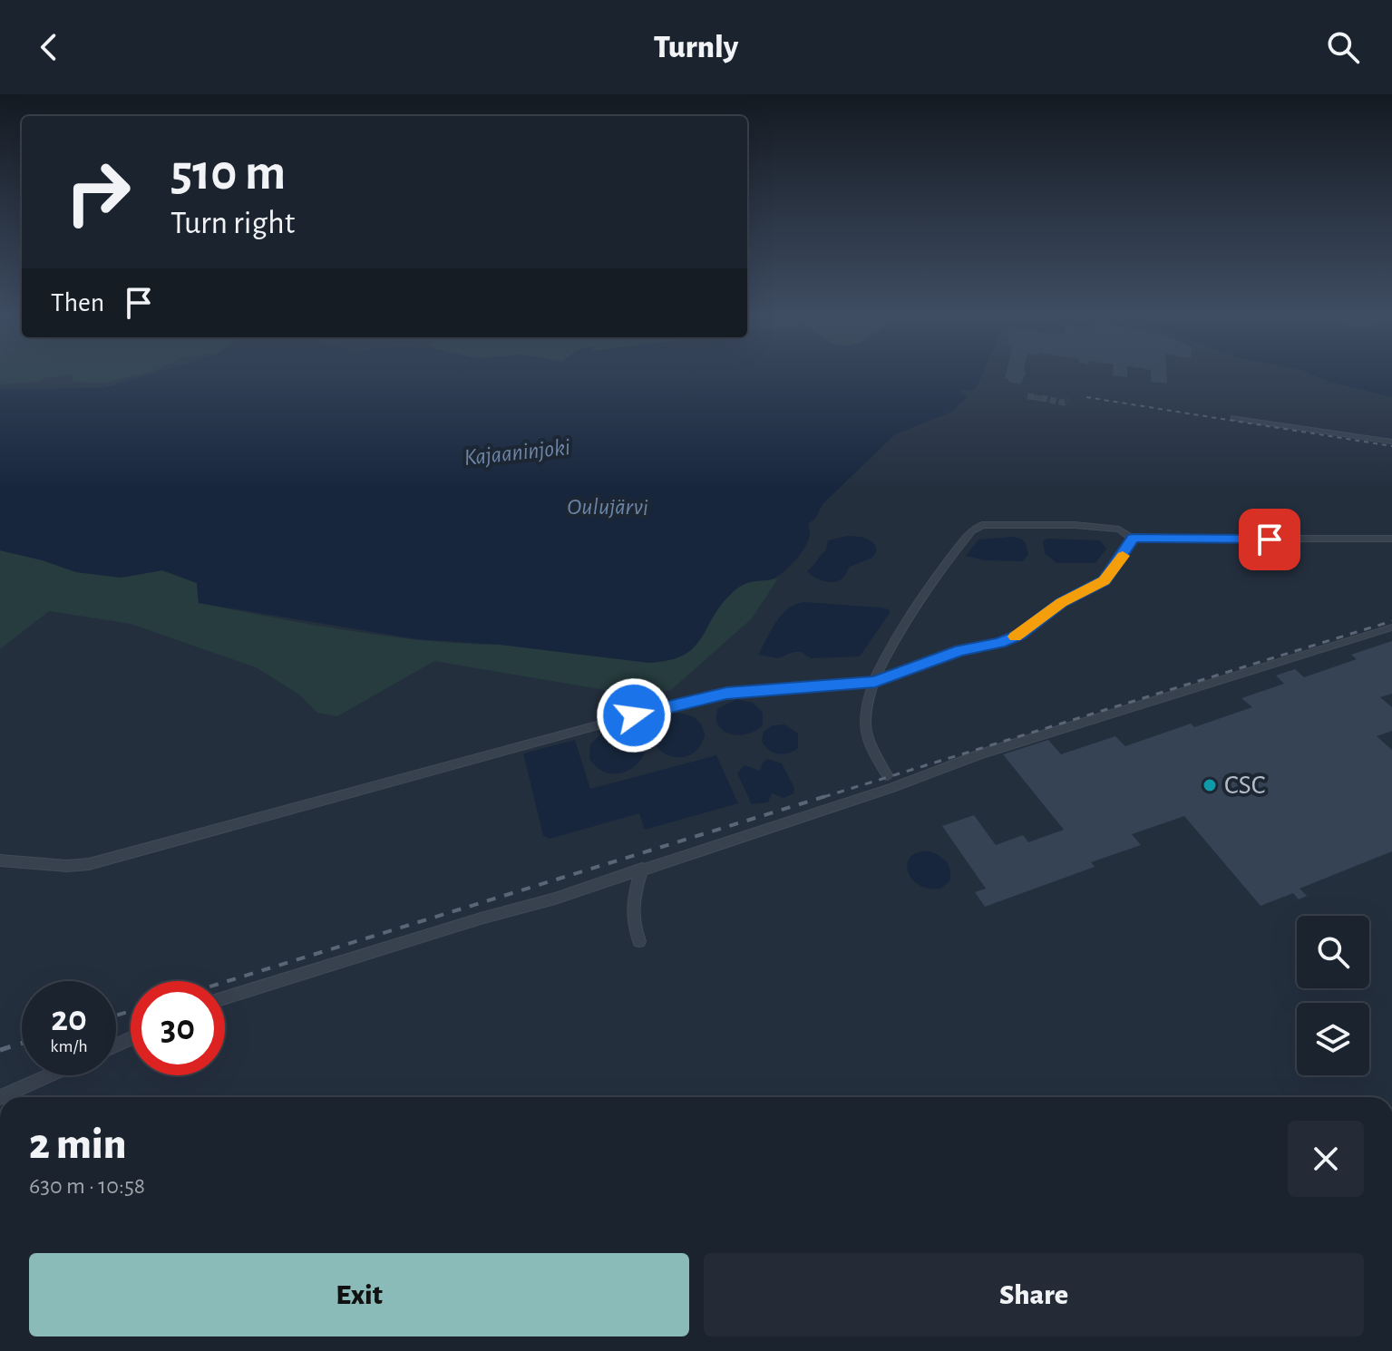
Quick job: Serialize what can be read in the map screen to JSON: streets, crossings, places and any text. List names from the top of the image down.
{
  "water": ["Kajaaninjoki", "Oulujärvi"],
  "places": ["CSC"],
  "page": {
    "header": "Turnly",
    "turn": ["510 m", "Turn right"],
    "then": "Then",
    "speed": "20 km/h",
    "limit": "30",
    "heading": ["2 min", "630 m · 10:58"],
    "buttons": ["Exit", "Share"]
  }
}
